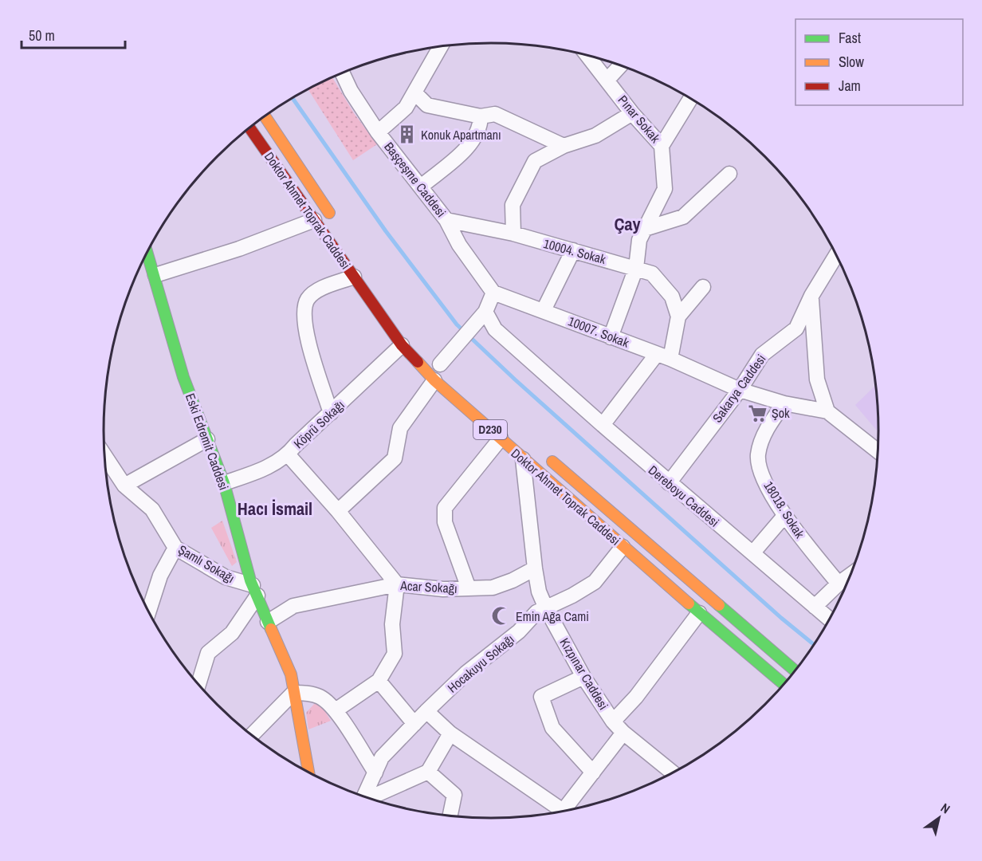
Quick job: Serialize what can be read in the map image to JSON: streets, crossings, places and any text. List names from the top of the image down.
{
  "streets": {
    "main road": ["Doktor Ahmet Toprak Caddesi", "D230", "Eski Edremit Caddesi"],
    "street": [
      "Pınar Sokak",
      "Başçeşme Caddesi",
      "10004. Sokak",
      "10007. Sokak",
      "Sakarya Caddesi",
      "Köprü Sokağı",
      "Dereboyu Caddesi",
      "18018. Sokak",
      "Şamlı Sokağı",
      "Acar Sokağı",
      "Hocakuyu Sokağı",
      "Kızpınar Caddesi"
    ]
  },
  "crossings": [
    ["Pınar Sokak", "10004. Sokak"],
    ["Pınar Sokak", "10007. Sokak"],
    ["Başçeşme Caddesi", "10004. Sokak"],
    ["Başçeşme Caddesi", "10007. Sokak"],
    ["Doktor Ahmet Toprak Caddesi", "Köprü Sokağı"],
    ["Doktor Ahmet Toprak Caddesi", "Hocakuyu Sokağı"],
    ["Doktor Ahmet Toprak Caddesi", "Kızpınar Caddesi"],
    ["10007. Sokak", "Sakarya Caddesi"],
    ["10007. Sokak", "18018. Sokak"],
    ["Sakarya Caddesi", "Dereboyu Caddesi"],
    ["Köprü Sokağı", "Eski Edremit Caddesi"],
    ["Eski Edremit Caddesi", "Şamlı Sokağı"],
    ["Eski Edremit Caddesi", "Acar Sokağı"],
    ["Acar Sokağı", "Kızpınar Caddesi"],
    ["Hocakuyu Sokağı", "Kızpınar Caddesi"]
  ],
  "districts": ["Çay", "Hacı İsmail"],
  "places": {
    "building": ["Konuk Apartmanı"],
    "supermarket": ["Şok"],
    "mosque": ["Emin Ağa Cami"]
  },
  "legend": ["Fast", "Slow", "Jam"],
  "scale_bar": "50 m",
  "north": "top right"
}
